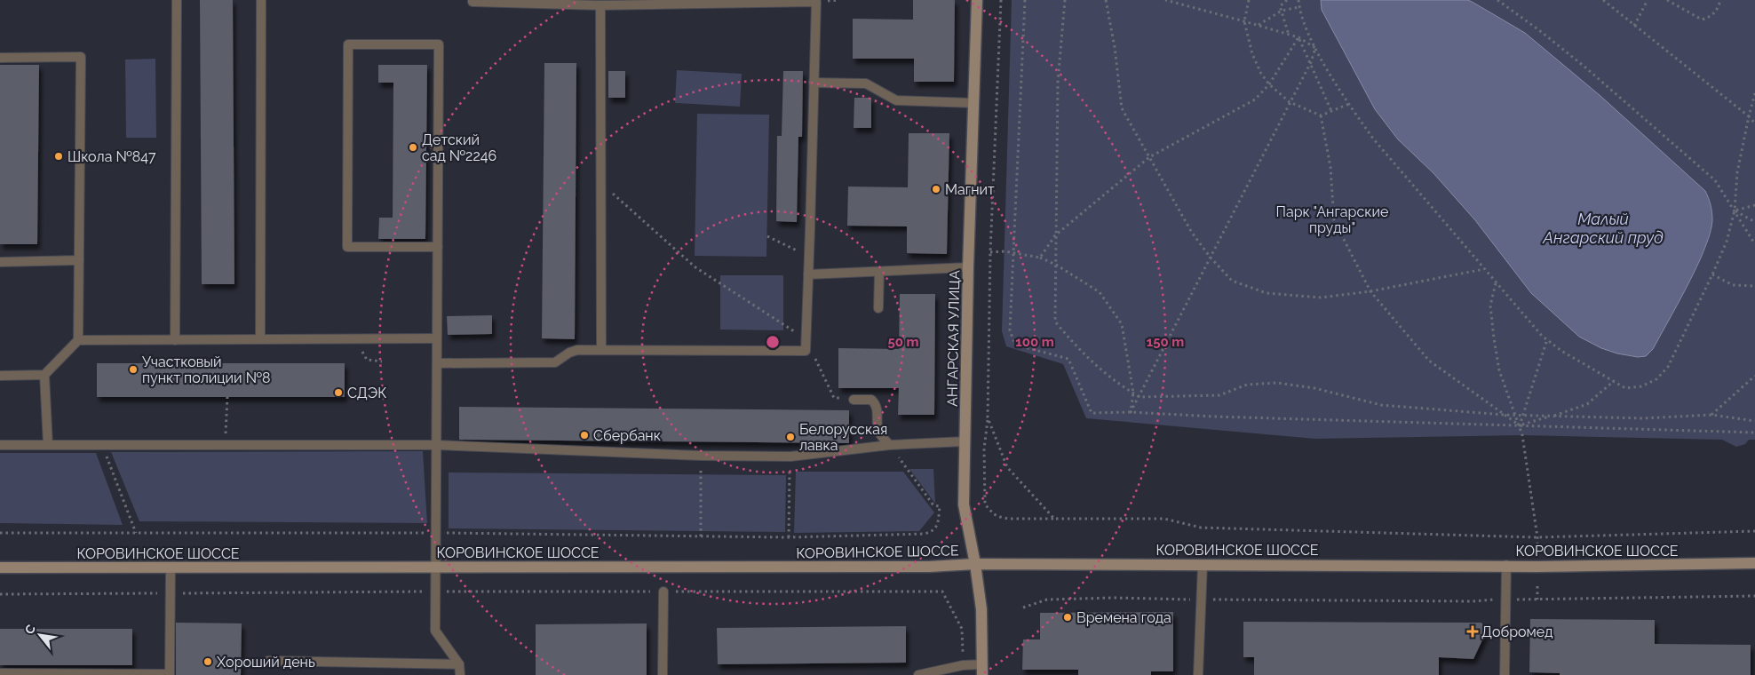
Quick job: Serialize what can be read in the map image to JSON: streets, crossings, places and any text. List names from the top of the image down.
{
  "streets": {
    "main road": ["АНГАРСКАЯ УЛИЦА", "КОРОВИНСКОЕ ШОССЕ"]
  },
  "crossings": [
    ["АНГАРСКАЯ УЛИЦА", "КОРОВИНСКОЕ ШОССЕ"]
  ],
  "water": ["Малый Ангарский пруд"],
  "parks": ["Парк \"Ангарские пруды\""],
  "places": {
    "other": [
      "Детский сад №2246",
      "Школа №847",
      "Магнит",
      "Участковый пункт полиции №8",
      "СДЭК",
      "Сбербанк",
      "Белорусская лавка",
      "Времена года",
      "Хороший день"
    ],
    "health": ["Добромед"]
  },
  "north": "top left",
  "rings": ["50 m", "100 m", "150 m"]
}
